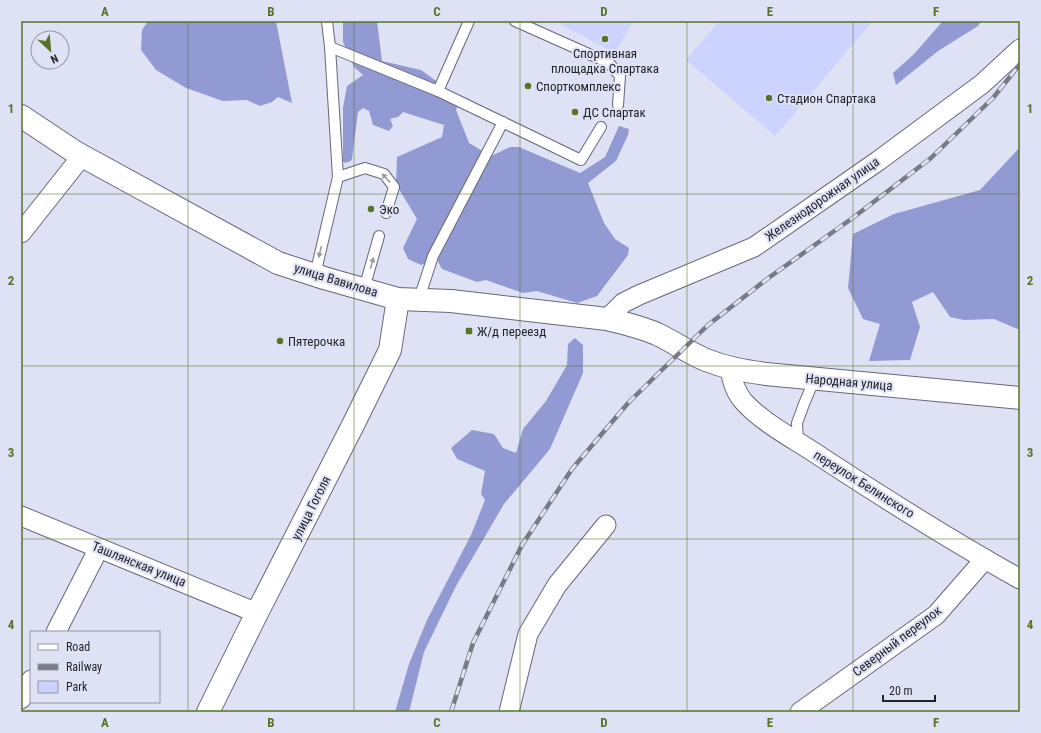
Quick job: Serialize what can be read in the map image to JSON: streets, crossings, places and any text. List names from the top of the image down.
{
  "streets": {
    "main road": ["улица Вавилова", "Народная улица", "улица Гоголя"],
    "street": [
      "Железнодорожная улица",
      "переулок Белинского",
      "Ташлянская улица",
      "Северный переулок"
    ]
  },
  "crossings": [
    ["Железнодорожная улица", "улица Вавилова"],
    ["улица Вавилова", "Народная улица"],
    ["улица Вавилова", "улица Гоголя"],
    ["Народная улица", "переулок Белинского"],
    ["переулок Белинского", "Северный переулок"],
    ["улица Гоголя", "Ташлянская улица"]
  ],
  "places": {
    "other": [
      "Спортивная площадка Спартака",
      "Спорткомплекс",
      "Стадион Спартака",
      "ДС Спартак",
      "Эко",
      "Пятерочка"
    ],
    "transit": ["Ж/д переезд"]
  },
  "legend": ["Road", "Railway", "Park"],
  "scale_bar": "20 m",
  "north": "bottom right",
  "grid": {
    "columns": [
      "A",
      "B",
      "C",
      "D",
      "E",
      "F"
    ],
    "rows": [
      "1",
      "2",
      "3",
      "4"
    ]
  }
}
